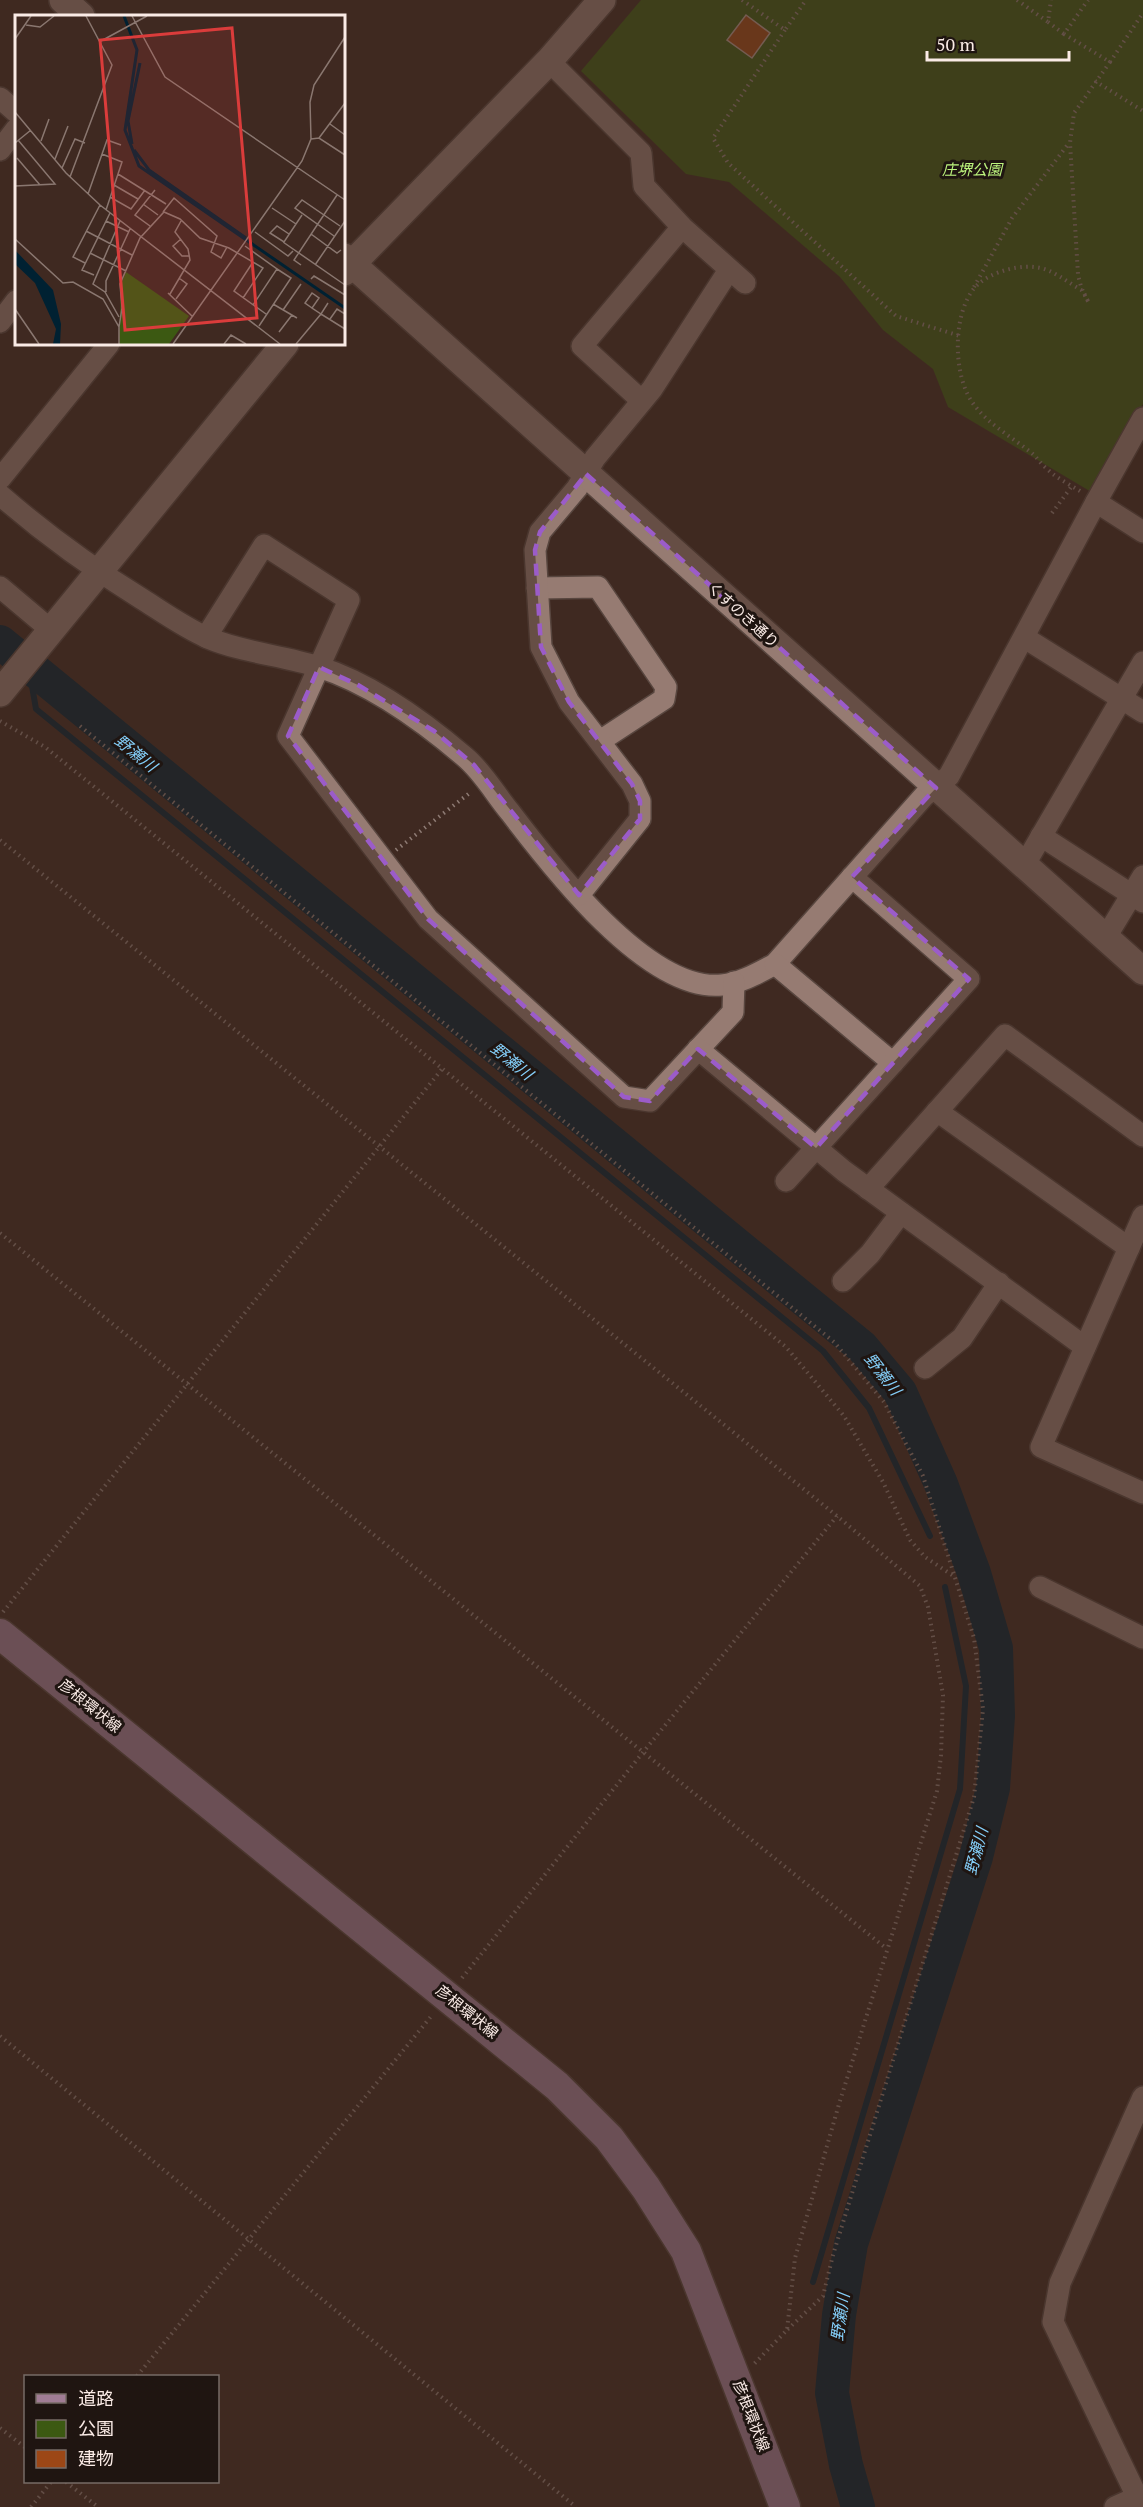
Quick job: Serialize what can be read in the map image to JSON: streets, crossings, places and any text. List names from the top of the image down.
{
  "streets": {
    "main road": ["彦根環状線"],
    "street": ["くすのき通り"]
  },
  "water": ["野瀬川"],
  "parks": ["庄堺公園"],
  "legend": ["道路", "公園", "建物"],
  "scale_bar": "50 m"
}
